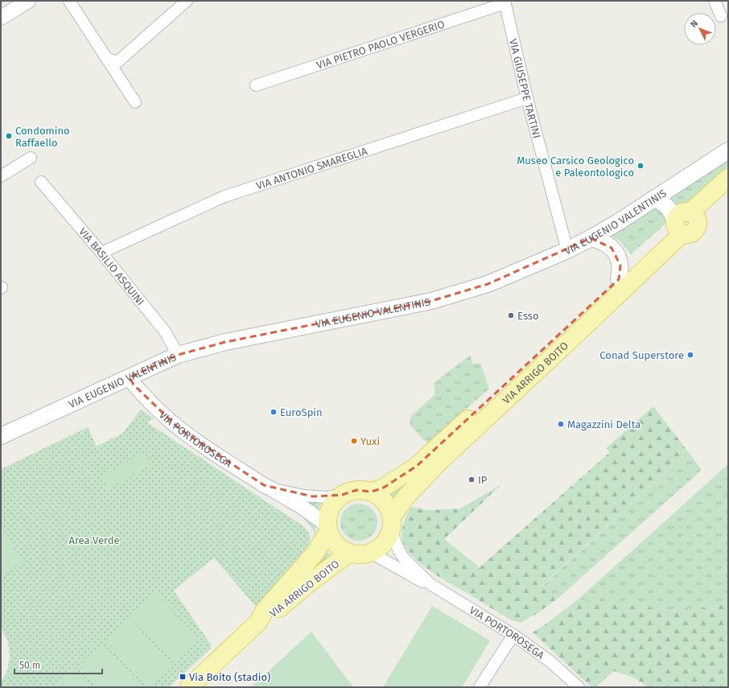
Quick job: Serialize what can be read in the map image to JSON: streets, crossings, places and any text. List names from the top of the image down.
{
  "streets": {
    "main road": ["VIA EUGENIO VALENTINIS", "VIA ARRIGO BOITO"],
    "street": [
      "VIA PIETRO PAOLO VERGERIO",
      "VIA GIUSEPPE TARTINI",
      "VIA ANTONIO SMAREGLIA",
      "VIA BASILIO ASQUINI",
      "VIA PORTOROSEGA"
    ]
  },
  "crossings": [
    ["VIA PIETRO PAOLO VERGERIO", "VIA GIUSEPPE TARTINI"],
    ["VIA GIUSEPPE TARTINI", "VIA ANTONIO SMAREGLIA"],
    ["VIA GIUSEPPE TARTINI", "VIA EUGENIO VALENTINIS"],
    ["VIA ANTONIO SMAREGLIA", "VIA BASILIO ASQUINI"],
    ["VIA EUGENIO VALENTINIS", "VIA BASILIO ASQUINI"],
    ["VIA EUGENIO VALENTINIS", "VIA PORTOROSEGA"],
    ["VIA ARRIGO BOITO", "VIA PORTOROSEGA"]
  ],
  "parks": ["Area Verde"],
  "places": {
    "other": [
      "Condomino Raffaello",
      "Museo Carsico Geologico e Paleontologico",
      "Esso",
      "Conad Superstore",
      "EuroSpin",
      "Magazzini Delta",
      "Yuxi",
      "IP"
    ],
    "transit": ["Via Boito (stadio)"]
  },
  "scale_bar": "50 m",
  "north": "top left"
}
